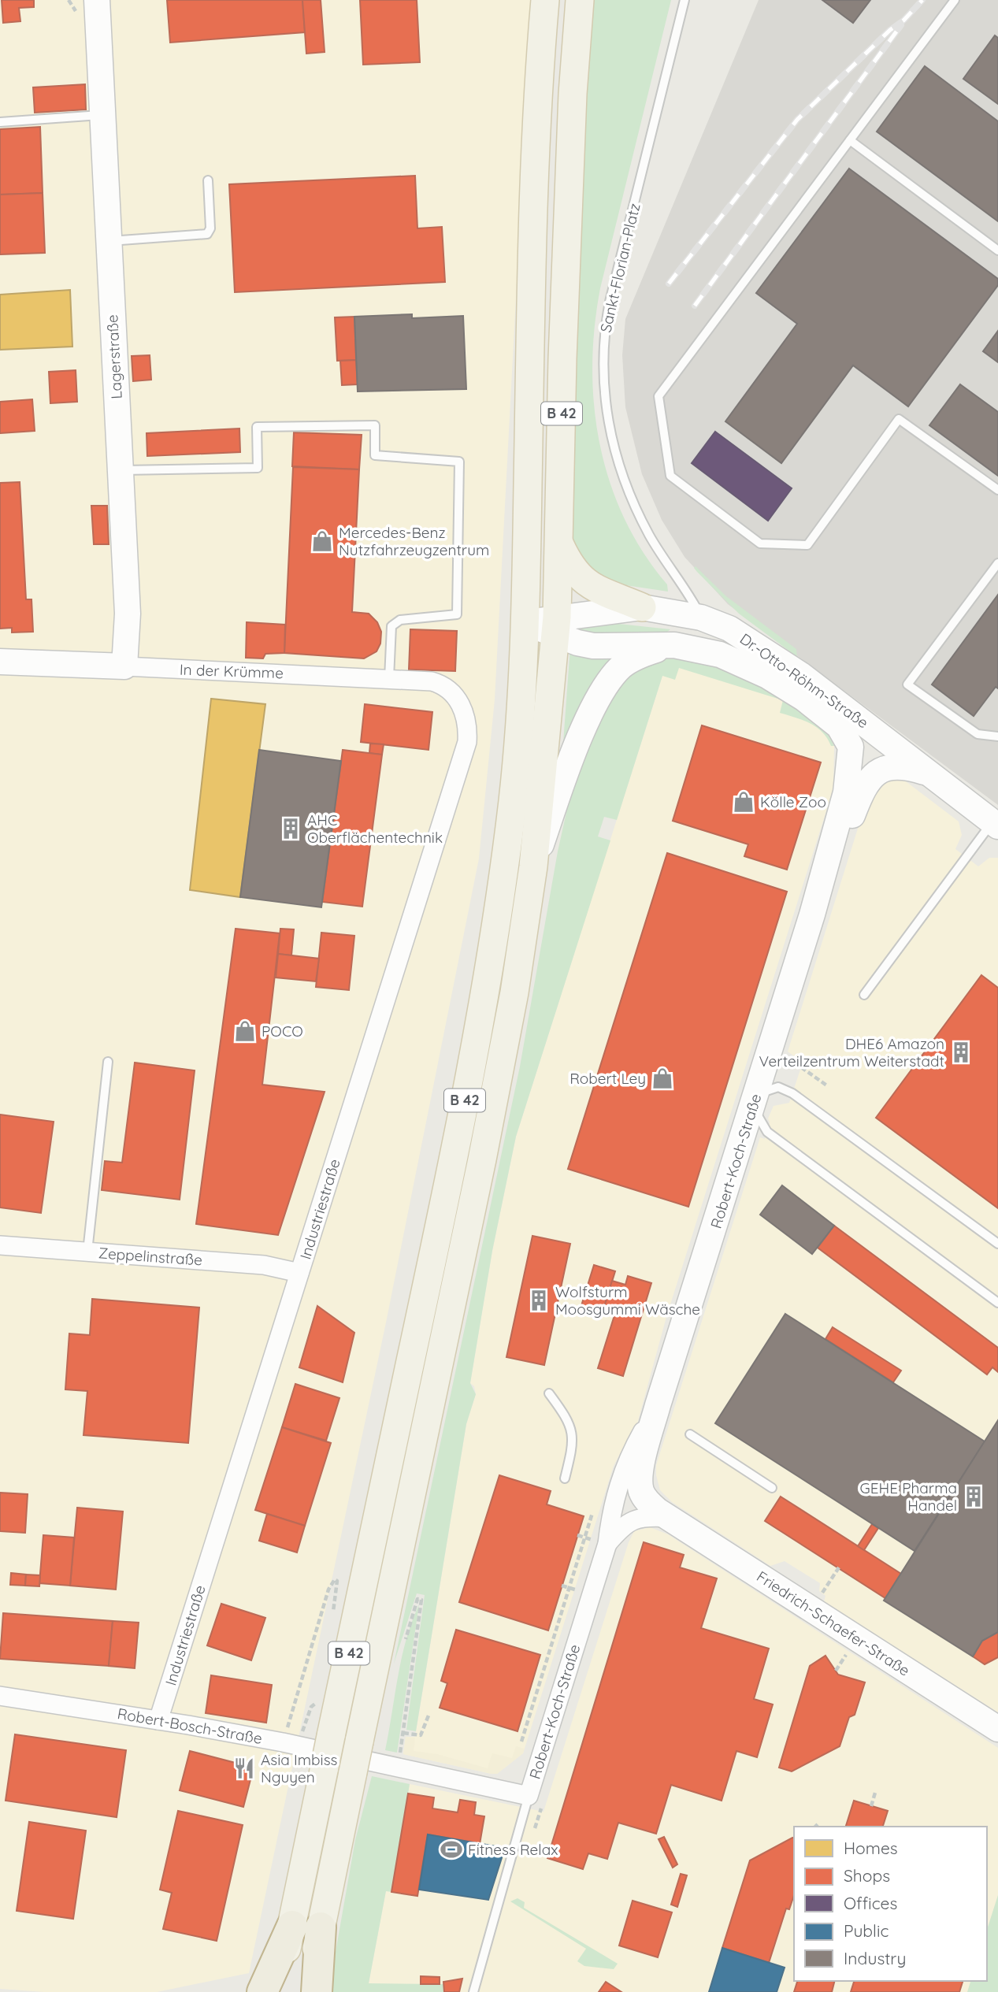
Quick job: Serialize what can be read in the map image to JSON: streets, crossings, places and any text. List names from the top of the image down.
{
  "streets": {
    "main road": [
      "Lagerstraße",
      "B 42",
      "In der Krümme",
      "Dr.-Otto-Röhm-Straße",
      "Robert-Koch-Straße",
      "Friedrich-Schaefer-Straße"
    ],
    "street": ["Industriestraße", "Zeppelinstraße", "Robert-Bosch-Straße"],
    "lane": ["Sankt-Florian-Platz"]
  },
  "crossings": [
    ["Sankt-Florian-Platz", "Dr.-Otto-Röhm-Straße"],
    ["Lagerstraße", "In der Krümme"],
    ["B 42", "Dr.-Otto-Röhm-Straße"],
    ["In der Krümme", "Industriestraße"],
    ["Dr.-Otto-Röhm-Straße", "Robert-Koch-Straße"],
    ["Robert-Koch-Straße", "Friedrich-Schaefer-Straße"],
    ["Robert-Koch-Straße", "Robert-Bosch-Straße"],
    ["Industriestraße", "Zeppelinstraße"],
    ["Industriestraße", "Robert-Bosch-Straße"]
  ],
  "places": {
    "shop": [
      "Mercedes-Benz Nutzfahrzeugzentrum",
      "Kölle Zoo",
      "POCO",
      "Robert Ley"
    ],
    "building": [
      "AHC Oberflächentechnik",
      "DHE6 Amazon Verteilzentrum Weiterstadt",
      "Wolfsturm Moosgummi Wäsche",
      "GEHE Pharma Handel"
    ],
    "restaurant": ["Asia Imbiss Nguyen"],
    "sports": ["Fitness Relax"]
  },
  "legend": [
    "Homes",
    "Shops",
    "Offices",
    "Public",
    "Industry"
  ]
}
